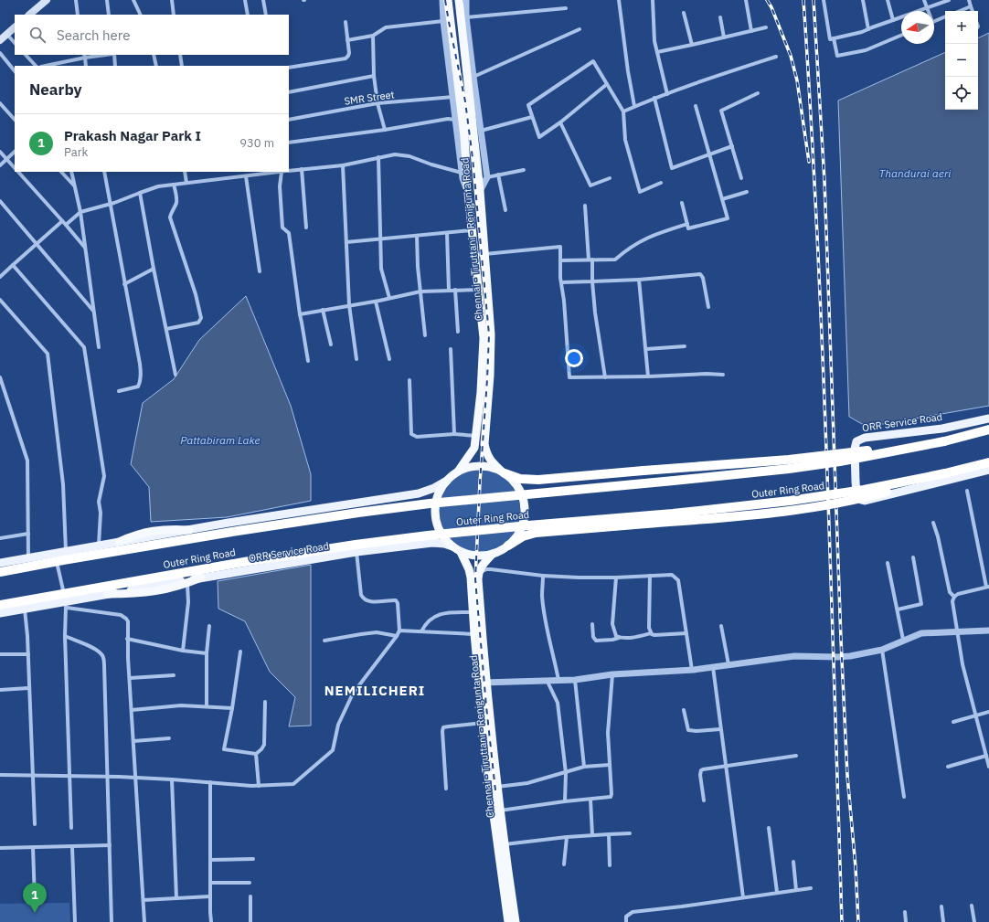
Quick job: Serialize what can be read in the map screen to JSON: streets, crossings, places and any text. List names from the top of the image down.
{
  "streets": {
    "highway": ["Chennai - Tiruttani - Renigunta Road", "Outer Ring Road"],
    "main road": ["ORR Service Road"],
    "street": ["SMR Street"]
  },
  "crossings": [
    ["Chennai - Tiruttani - Renigunta Road", "ORR Service Road"]
  ],
  "districts": ["NEMILICHERI"],
  "water": ["Thandurai aeri", "Pattabiram Lake"],
  "north": "left",
  "page": {
    "map_buttons": ["+", "−"],
    "search": "Search here",
    "heading": "Nearby",
    "list": [
      {
        "mark": "1",
        "name": "Prakash Nagar Park I",
        "note": "Park",
        "value": "930 m"
      }
    ],
    "pins": "1"
  }
}
